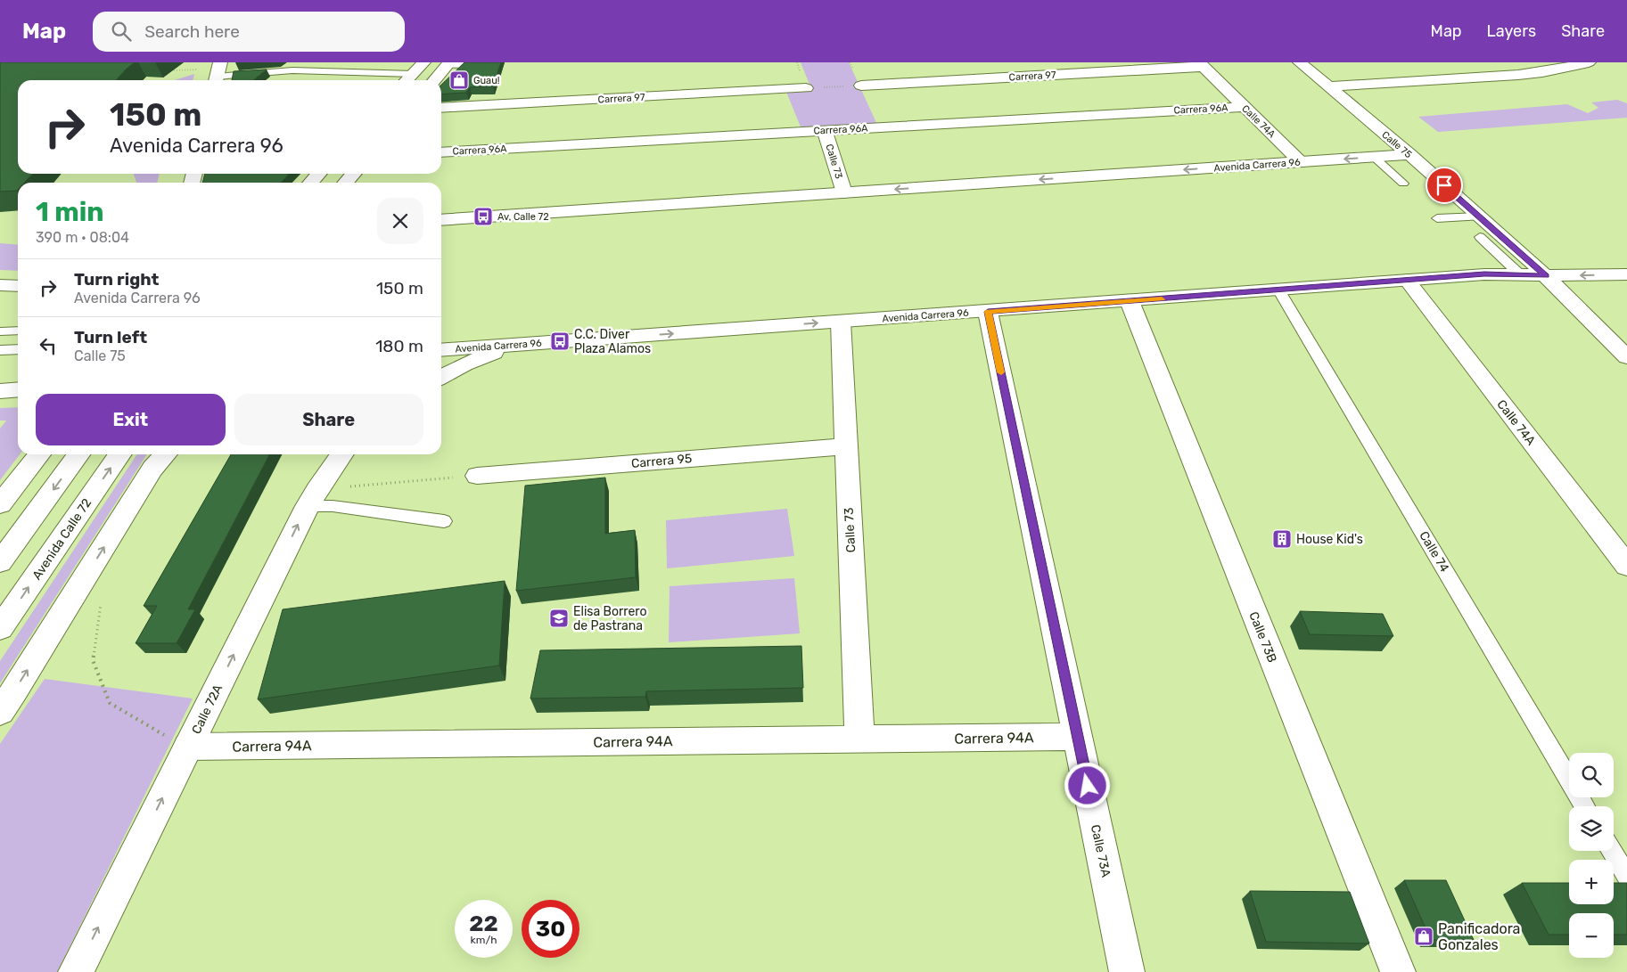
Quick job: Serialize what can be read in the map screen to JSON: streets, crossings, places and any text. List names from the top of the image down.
{
  "streets": {
    "street": [
      "Carrera 97",
      "Carrera 96A",
      "Calle 74A",
      "Calle 75",
      "Calle 73",
      "Avenida Carrera 96",
      "Carrera 95",
      "Avenida Calle 72",
      "Calle 73B",
      "Calle 72A",
      "Carrera 94A",
      "Calle 73A"
    ],
    "lane": ["Calle 74"]
  },
  "crossings": [
    ["Carrera 97", "Calle 74A"],
    ["Carrera 96A", "Calle 74A"],
    ["Carrera 96A", "Calle 73"],
    ["Calle 74A", "Avenida Carrera 96"],
    ["Calle 75", "Avenida Carrera 96"],
    ["Calle 73", "Avenida Carrera 96"],
    ["Calle 73", "Carrera 95"],
    ["Calle 73", "Carrera 94A"],
    ["Avenida Carrera 96", "Calle 74"],
    ["Avenida Carrera 96", "Calle 73B"],
    ["Avenida Carrera 96", "Calle 73A"],
    ["Calle 72A", "Carrera 94A"],
    ["Carrera 94A", "Calle 73A"]
  ],
  "places": {
    "shop": ["Guau!", "Panificadora Gonzales"],
    "bus stop": ["Av. Calle 72", "C.C. Diver Plaza Alamos"],
    "building": ["House Kid's"],
    "school or university": ["Elisa Borrero de Pastrana"]
  },
  "page": {
    "header": "Map",
    "search": "Search here",
    "nav": ["Map", "Layers", "Share"],
    "turn": ["150 m", "Avenida Carrera 96"],
    "heading": ["1 min", "390 m · 08:04"],
    "list": [
      {
        "name": "Turn right",
        "note": "Avenida Carrera 96",
        "value": "150 m"
      },
      {
        "name": "Turn left",
        "note": "Calle 75",
        "value": "180 m"
      }
    ],
    "buttons": ["Exit", "Share"],
    "map_buttons": ["+", "−"],
    "speed": "22 km/h",
    "limit": "30"
  }
}
